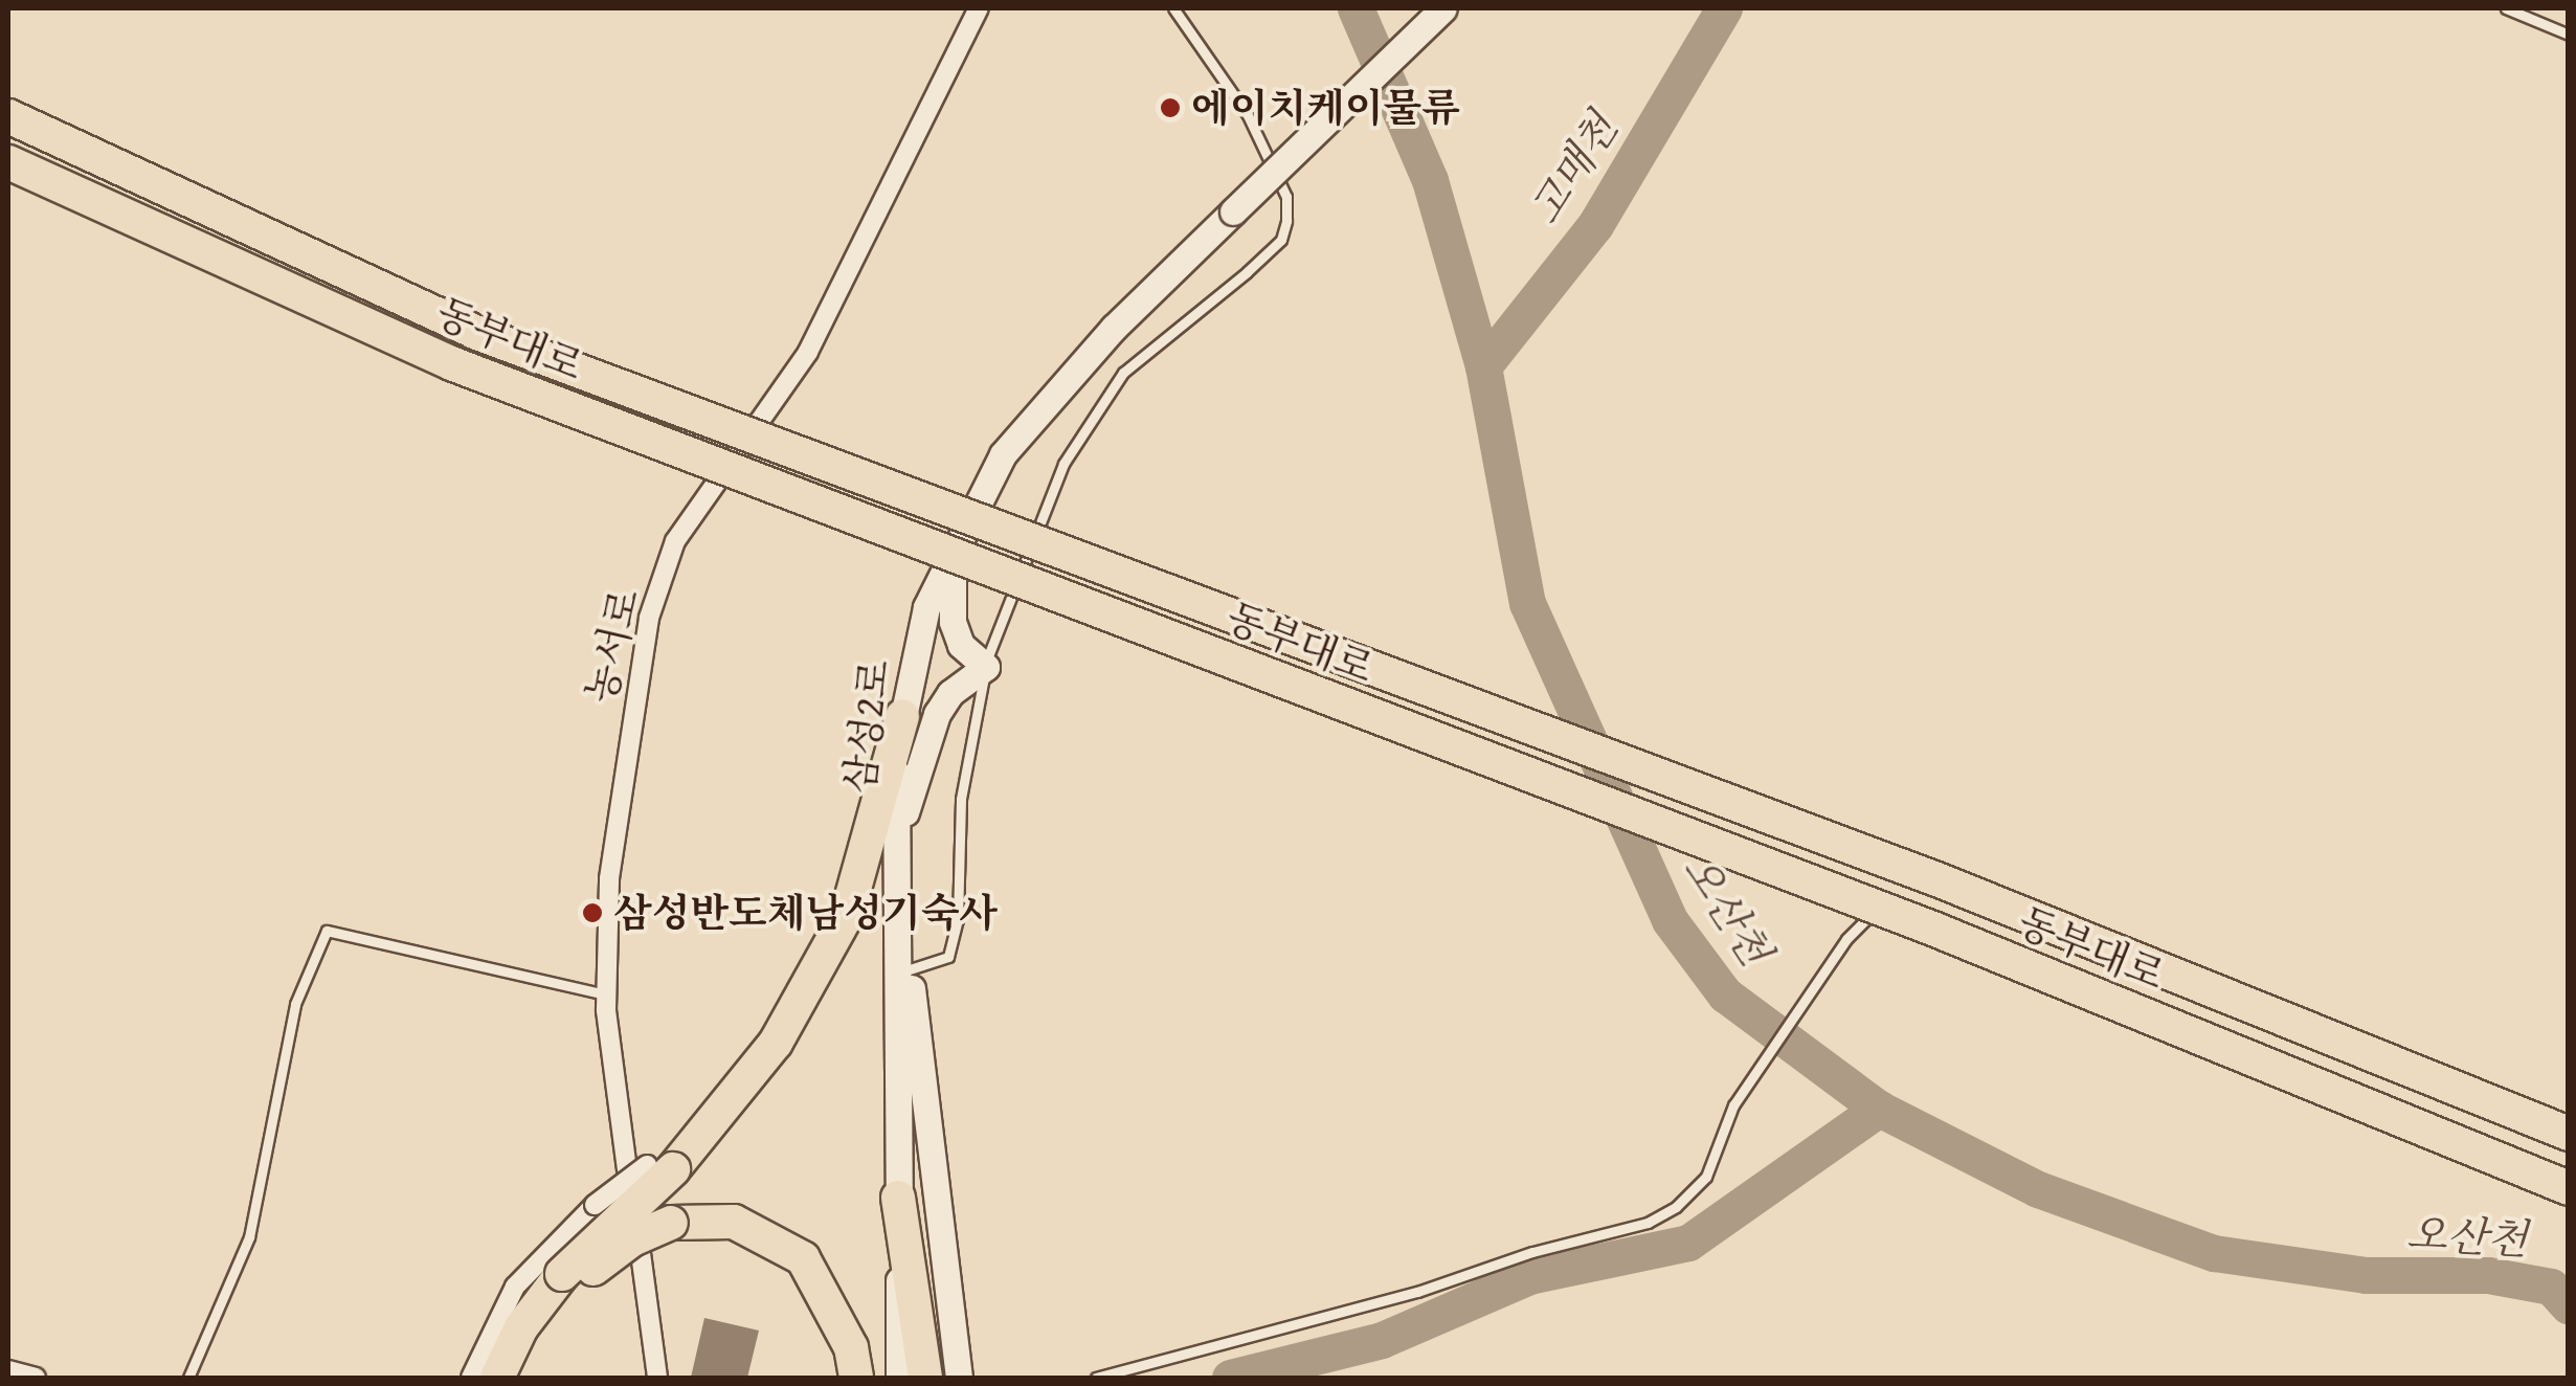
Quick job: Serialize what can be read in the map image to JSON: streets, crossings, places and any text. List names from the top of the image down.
{
  "streets": {
    "highway": ["동부대로"],
    "main road": ["삼성2로"],
    "street": ["농서로"]
  },
  "water": ["고매천", "오산천"],
  "places": ["에이치케이물류", "삼성반도체남성기숙사"]
}
